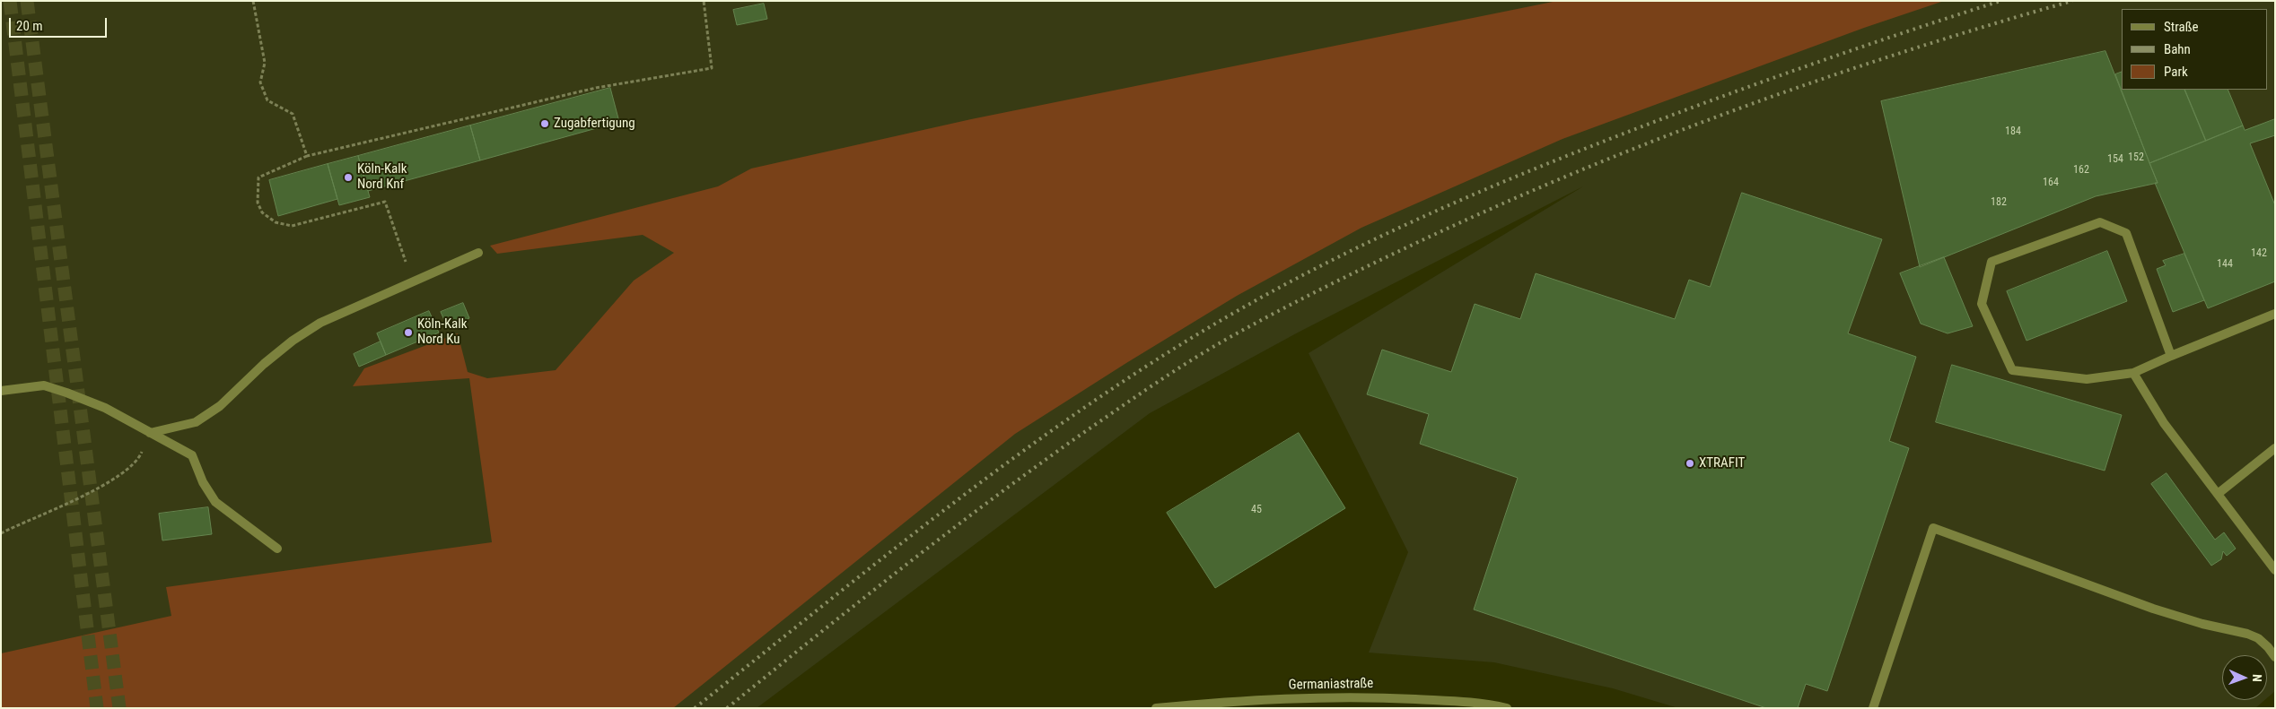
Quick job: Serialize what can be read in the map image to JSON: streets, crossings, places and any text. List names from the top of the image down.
{
  "streets": {
    "street": ["Germaniastraße"]
  },
  "places": [
    "Zugabfertigung",
    "Köln-Kalk Nord Knf",
    "Köln-Kalk Nord Ku",
    "XTRAFIT"
  ],
  "house_numbers": [
    "184",
    "152",
    "154",
    "162",
    "164",
    "182",
    "142",
    "144",
    "45"
  ],
  "legend": ["Straße", "Bahn", "Park"],
  "scale_bar": "20 m",
  "north": "right"
}
